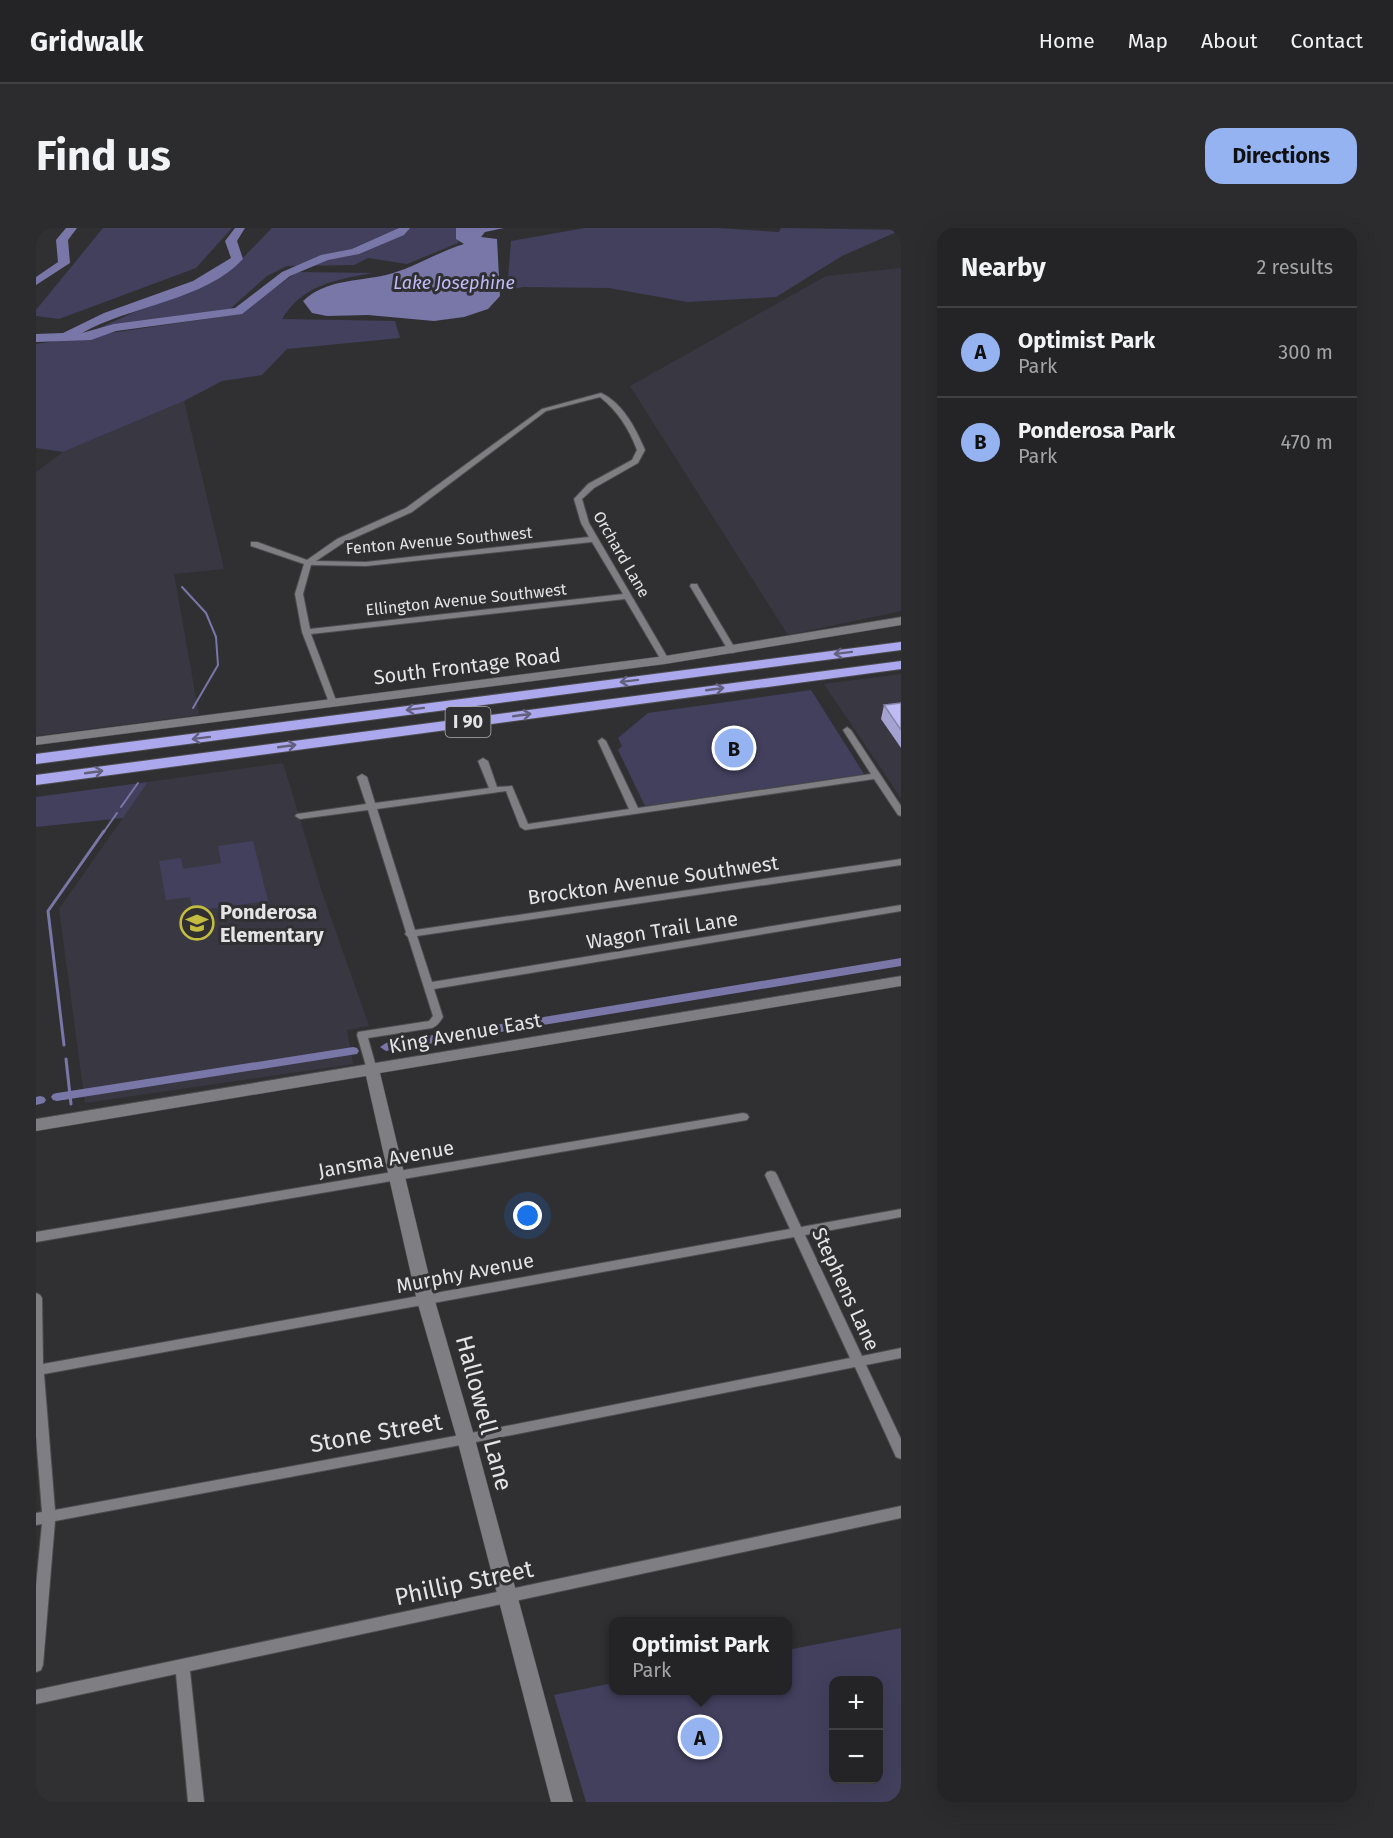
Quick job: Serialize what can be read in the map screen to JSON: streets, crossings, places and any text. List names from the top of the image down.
{
  "streets": {
    "highway": ["I 90"],
    "main road": ["South Frontage Road", "King Avenue East", "Hallowell Lane"],
    "street": [
      "Fenton Avenue Southwest",
      "Orchard Lane",
      "Ellington Avenue Southwest",
      "Brockton Avenue Southwest",
      "Wagon Trail Lane",
      "Jansma Avenue",
      "Murphy Avenue",
      "Stephens Lane",
      "Stone Street",
      "Phillip Street"
    ]
  },
  "crossings": [
    ["Fenton Avenue Southwest", "Orchard Lane"],
    ["Orchard Lane", "Ellington Avenue Southwest"],
    ["Orchard Lane", "South Frontage Road"],
    ["Wagon Trail Lane", "Hallowell Lane"],
    ["King Avenue East", "Hallowell Lane"],
    ["Jansma Avenue", "Hallowell Lane"],
    ["Murphy Avenue", "Stephens Lane"],
    ["Murphy Avenue", "Hallowell Lane"],
    ["Stephens Lane", "Stone Street"],
    ["Hallowell Lane", "Stone Street"],
    ["Hallowell Lane", "Phillip Street"]
  ],
  "water": ["Lake Josephine"],
  "places": {
    "school or university": ["Ponderosa Elementary"]
  },
  "page": {
    "header": "Gridwalk",
    "nav": [
      "Home",
      "Map",
      "About",
      "Contact"
    ],
    "buttons": "Directions",
    "title": "Find us",
    "heading": ["Nearby", "2 results"],
    "list": [
      {
        "mark": "A",
        "name": "Optimist Park",
        "note": "Park",
        "value": "300 m"
      },
      {
        "mark": "B",
        "name": "Ponderosa Park",
        "note": "Park",
        "value": "470 m"
      }
    ],
    "pins": ["B", "A"],
    "popup": ["Optimist Park", "Park"],
    "map_buttons": ["+", "−"]
  }
}
